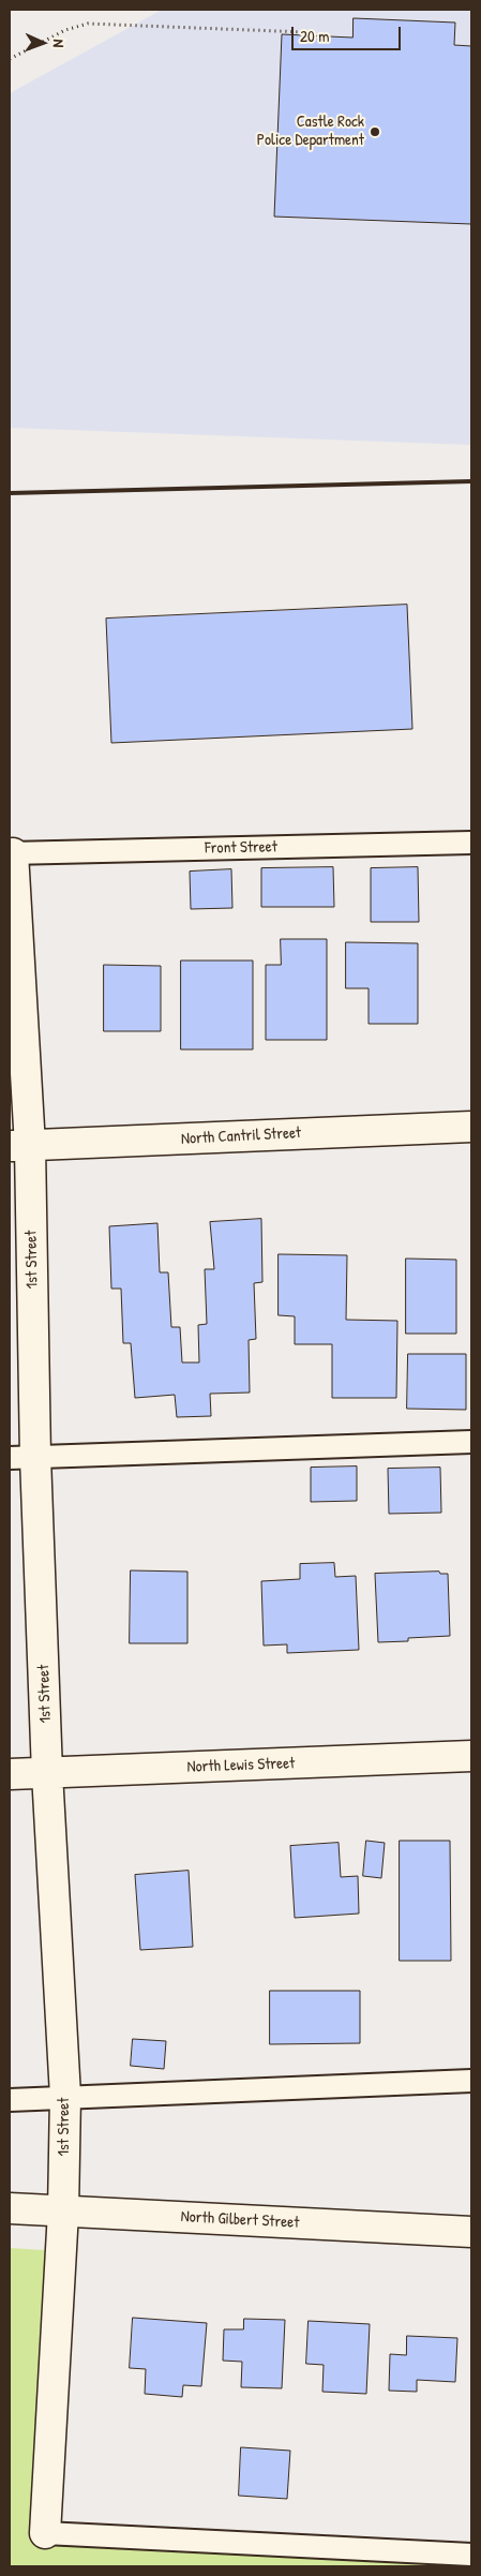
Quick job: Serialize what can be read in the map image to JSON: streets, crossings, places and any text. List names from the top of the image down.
{
  "streets": {
    "street": [
      "North Cantril Street",
      "1st Street",
      "North Lewis Street",
      "North Gilbert Street"
    ],
    "lane": ["Front Street"]
  },
  "crossings": [
    ["Front Street", "1st Street"],
    ["North Cantril Street", "1st Street"],
    ["1st Street", "North Lewis Street"],
    ["1st Street", "North Gilbert Street"]
  ],
  "places": ["Castle Rock Police Department"],
  "scale_bar": "20 m",
  "north": "right"
}
